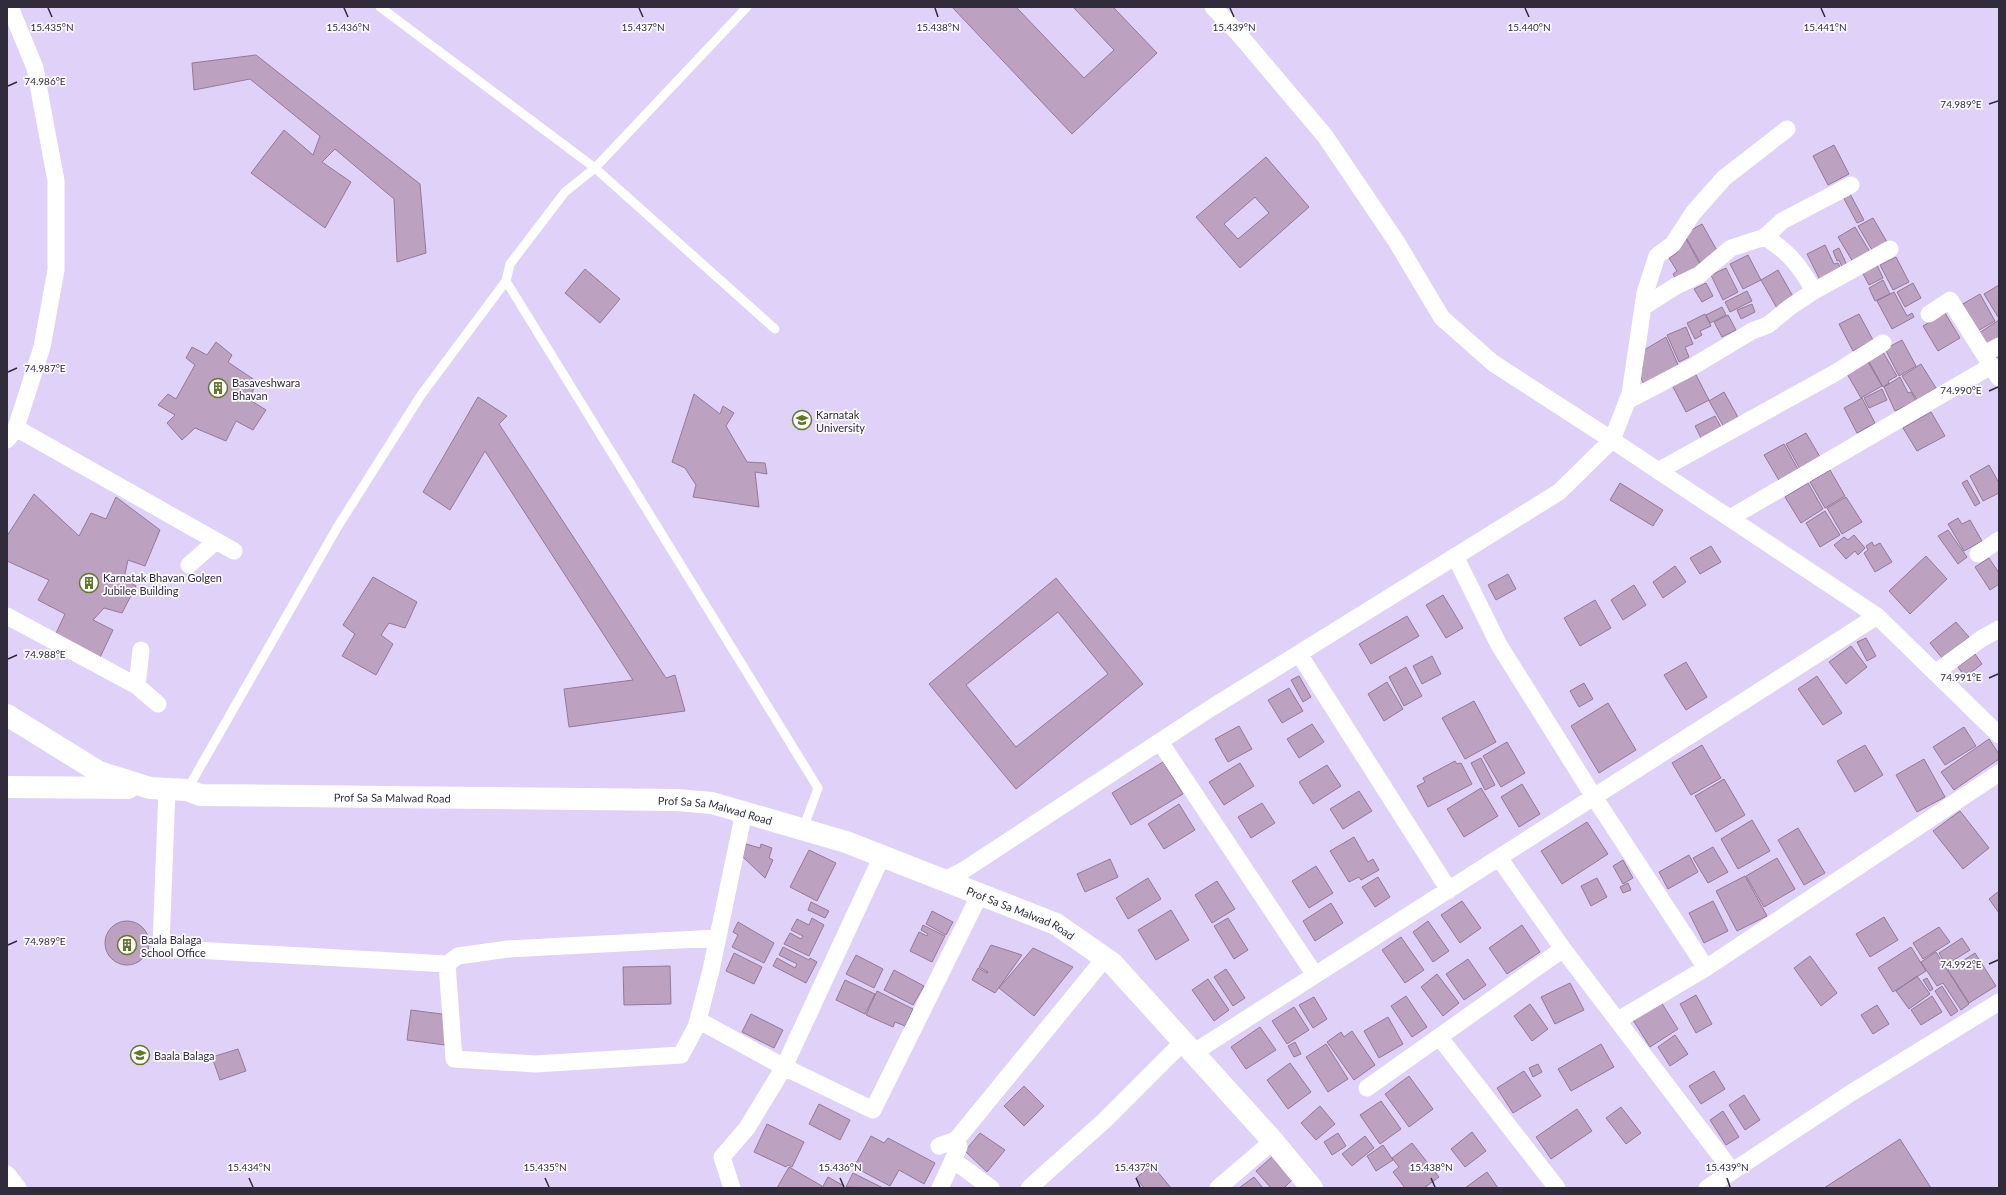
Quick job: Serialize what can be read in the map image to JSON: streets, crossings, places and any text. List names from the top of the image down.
{
  "streets": {
    "street": ["Prof Sa Sa Malwad Road"]
  },
  "places": {
    "building": ["Basaveshwara Bhavan", "Karnatak Bhavan Golgen Jubilee Building", "Baala Balaga School Office"],
    "school or university": ["Karnatak University", "Baala Balaga"]
  },
  "coordinates": [
    "15.435°N",
    "15.438°N",
    "15.439°N",
    "15.440°N",
    "15.441°N",
    "15.436°N",
    "15.437°N",
    "74.986°E",
    "74.989°E",
    "74.987°E",
    "74.990°E",
    "74.988°E",
    "74.991°E",
    "74.992°E",
    "15.434°N"
  ]
}
